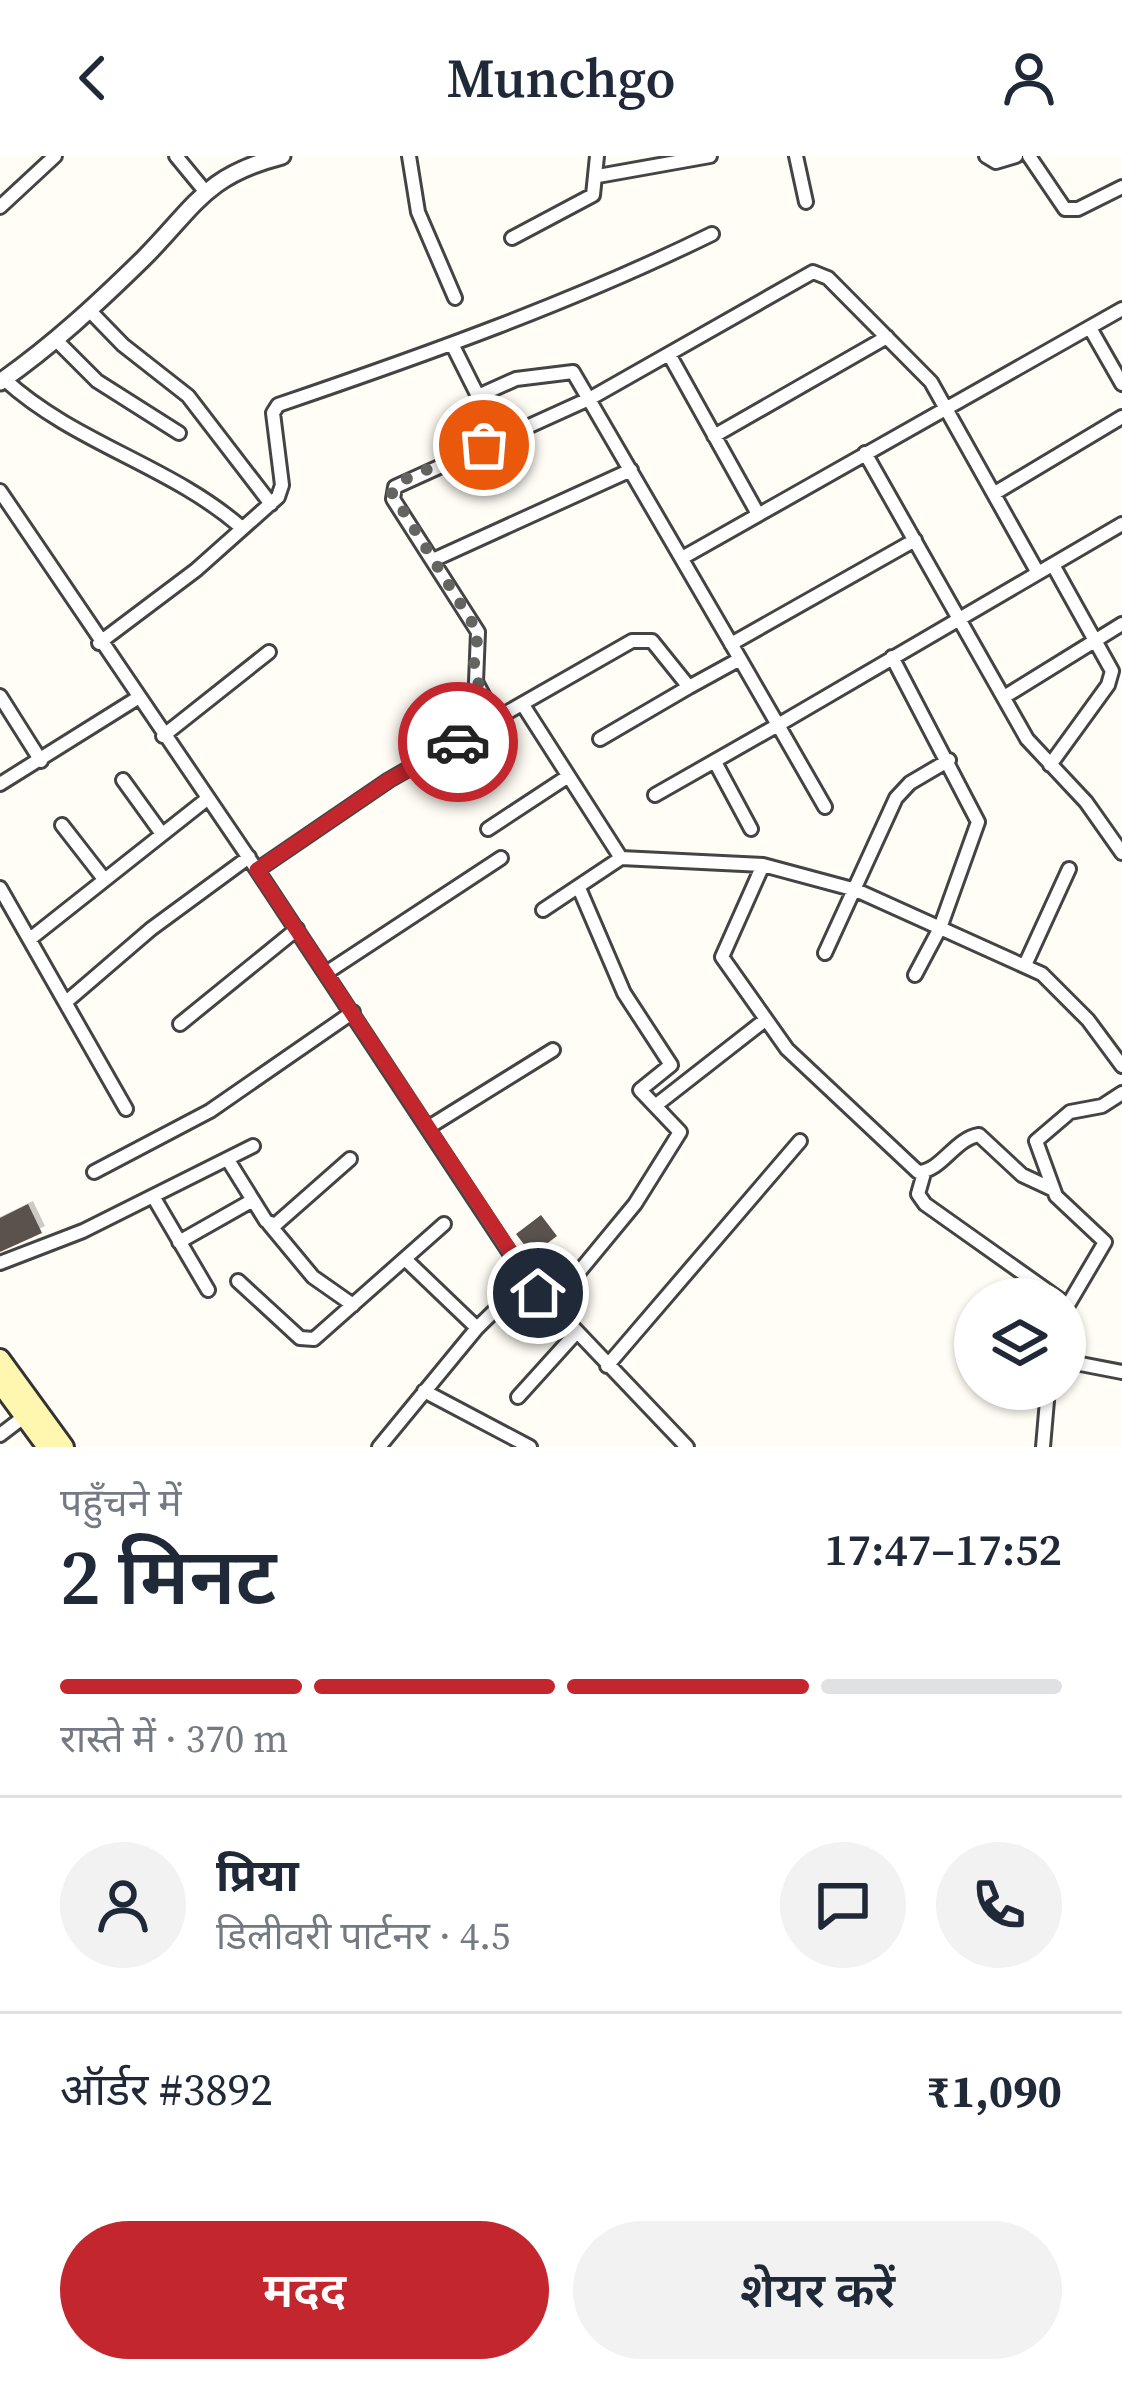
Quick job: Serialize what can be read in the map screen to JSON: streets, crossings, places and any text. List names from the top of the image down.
{
  "page": {
    "header": "Munchgo",
    "heading": ["2 मिनट", "पहुँचने में", "17:47–17:52"],
    "panel": [
      "प्रिया",
      "डिलीवरी पार्टनर · 4.5",
      "ऑर्डर #3892",
      "₹1,090"
    ],
    "bar": "रास्ते में · 370 m",
    "buttons": ["मदद", "शेयर करें"]
  }
}
